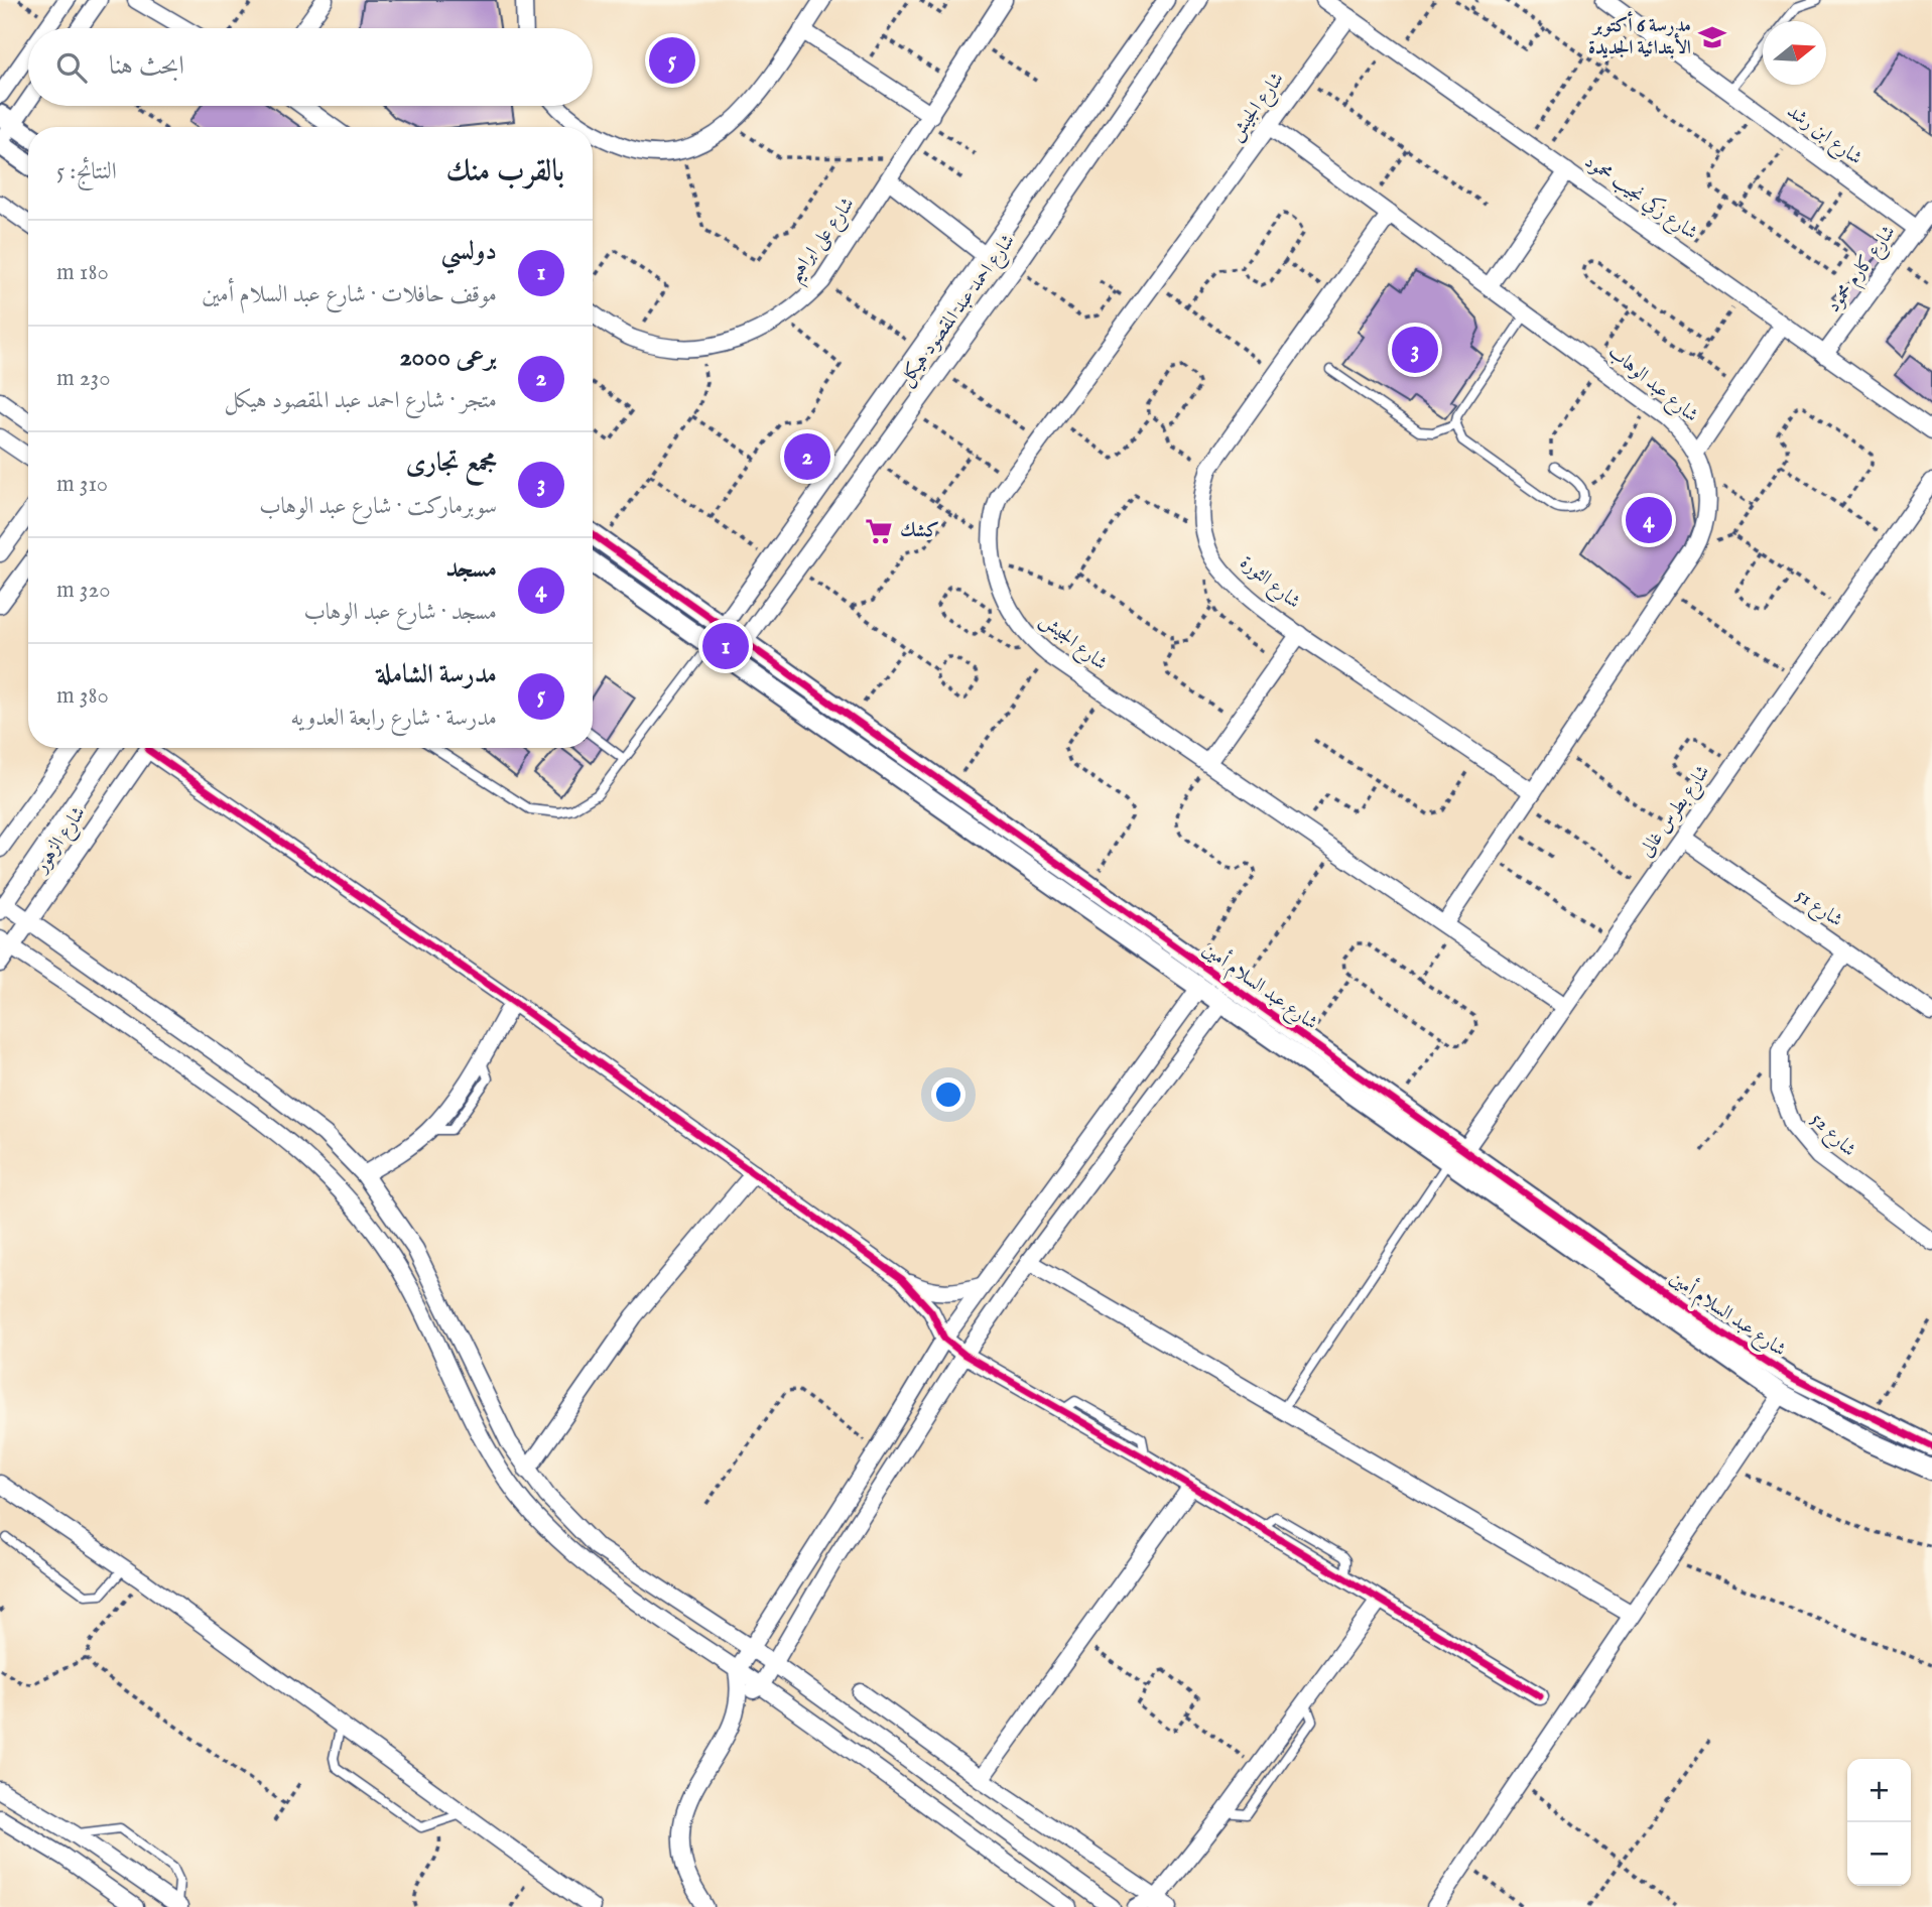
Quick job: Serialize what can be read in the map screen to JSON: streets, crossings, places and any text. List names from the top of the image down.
{
  "streets": {
    "street": [
      "شارع الجيش",
      "شارع ابن رشد",
      "شارع زكي نجيب محمود",
      "شارع على ابراهيم",
      "شارع كارم محمود",
      "شارع احمد عبد المقصود هيكل",
      "شارع عبد الوهاب",
      "شارع الثورة",
      "شارع بطرس غالى",
      "شارع الزهور",
      "شارع 51",
      "شارع عبد السلام أمين",
      "شارع 52"
    ]
  },
  "crossings": [
    ["شارع الجيش", "شارع زكي نجيب محمود"],
    ["شارع الجيش", "شارع عبد الوهاب"],
    ["شارع الجيش", "شارع بطرس غالى"],
    ["شارع ابن رشد", "شارع كارم محمود"],
    ["شارع زكي نجيب محمود", "شارع كارم محمود"],
    ["شارع احمد عبد المقصود هيكل", "شارع عبد السلام أمين"],
    ["شارع عبد الوهاب", "شارع الثورة"],
    ["شارع بطرس غالى", "شارع 51"],
    ["شارع بطرس غالى", "شارع عبد السلام أمين"]
  ],
  "places": {
    "school or university": ["مدرسة 6 أكتوبر الأبتدائية الجديدة"],
    "supermarket": ["كشك"]
  },
  "north": "right",
  "page": {
    "search": "ابحث هنا",
    "pins": [
      "5",
      "3",
      "2",
      "4",
      "1"
    ],
    "heading": ["بالقرب منك", "النتائج: 5"],
    "list": [
      {
        "mark": "1",
        "name": "دولسي",
        "note": "موقف حافلات · شارع عبد السلام أمين",
        "value": "180 m"
      },
      {
        "mark": "2",
        "name": "برعى 2000",
        "note": "متجر · شارع احمد عبد المقصود هيكل",
        "value": "230 m"
      },
      {
        "mark": "3",
        "name": "مجمع تجارى",
        "note": "سوبرماركت · شارع عبد الوهاب",
        "value": "310 m"
      },
      {
        "mark": "4",
        "name": "مسجد",
        "note": "مسجد · شارع عبد الوهاب",
        "value": "320 m"
      },
      {
        "mark": "5",
        "name": "مدرسة الشاملة",
        "note": "مدرسة · شارع رابعة العدويه",
        "value": "380 m"
      }
    ],
    "map_buttons": ["+", "−"]
  }
}
